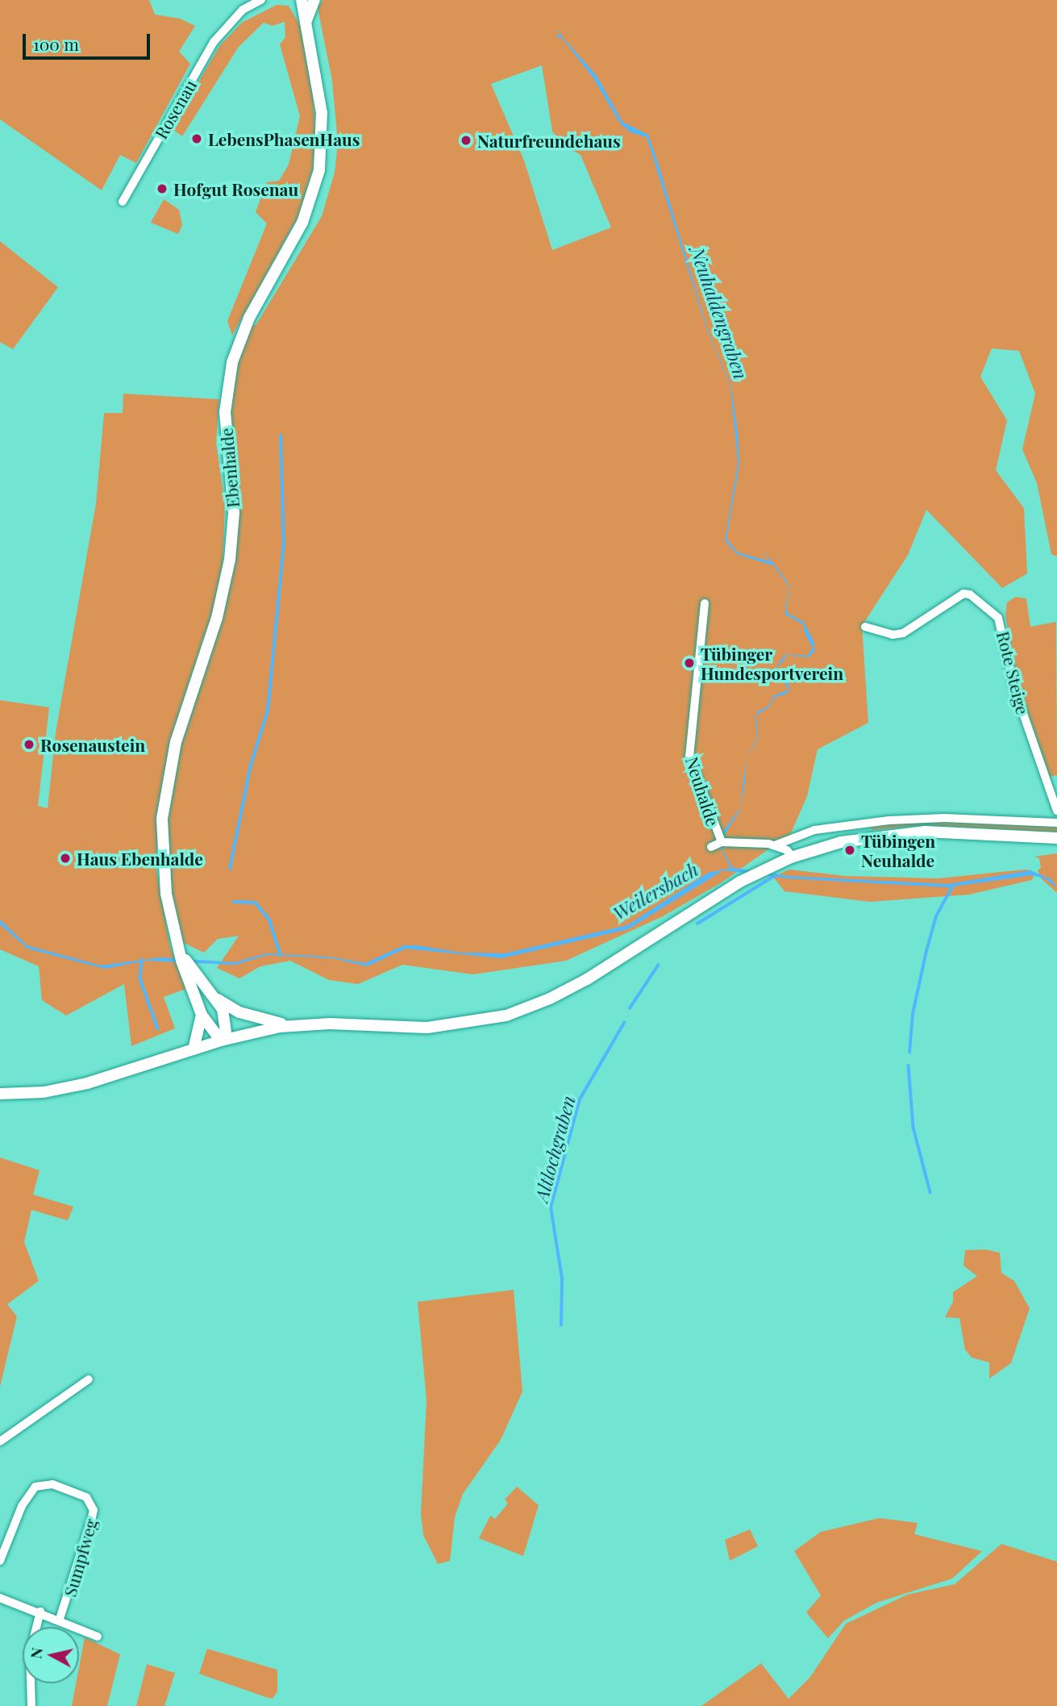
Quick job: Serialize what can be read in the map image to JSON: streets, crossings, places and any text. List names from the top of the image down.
{
  "streets": {
    "street": [
      "Rosenau",
      "Ebenhalde",
      "Rote Steige",
      "Neuhalde",
      "Sumpfweg"
    ]
  },
  "water": ["Neuhaldengraben", "Weilersbach", "Altlochgraben"],
  "places": [
    "LebensPhasenHaus",
    "Naturfreundehaus",
    "Hofgut Rosenau",
    "Tübinger Hundesportverein",
    "Rosenaustein",
    "Tübingen Neuhalde",
    "Haus Ebenhalde"
  ],
  "scale_bar": "100 m",
  "north": "left"
}
